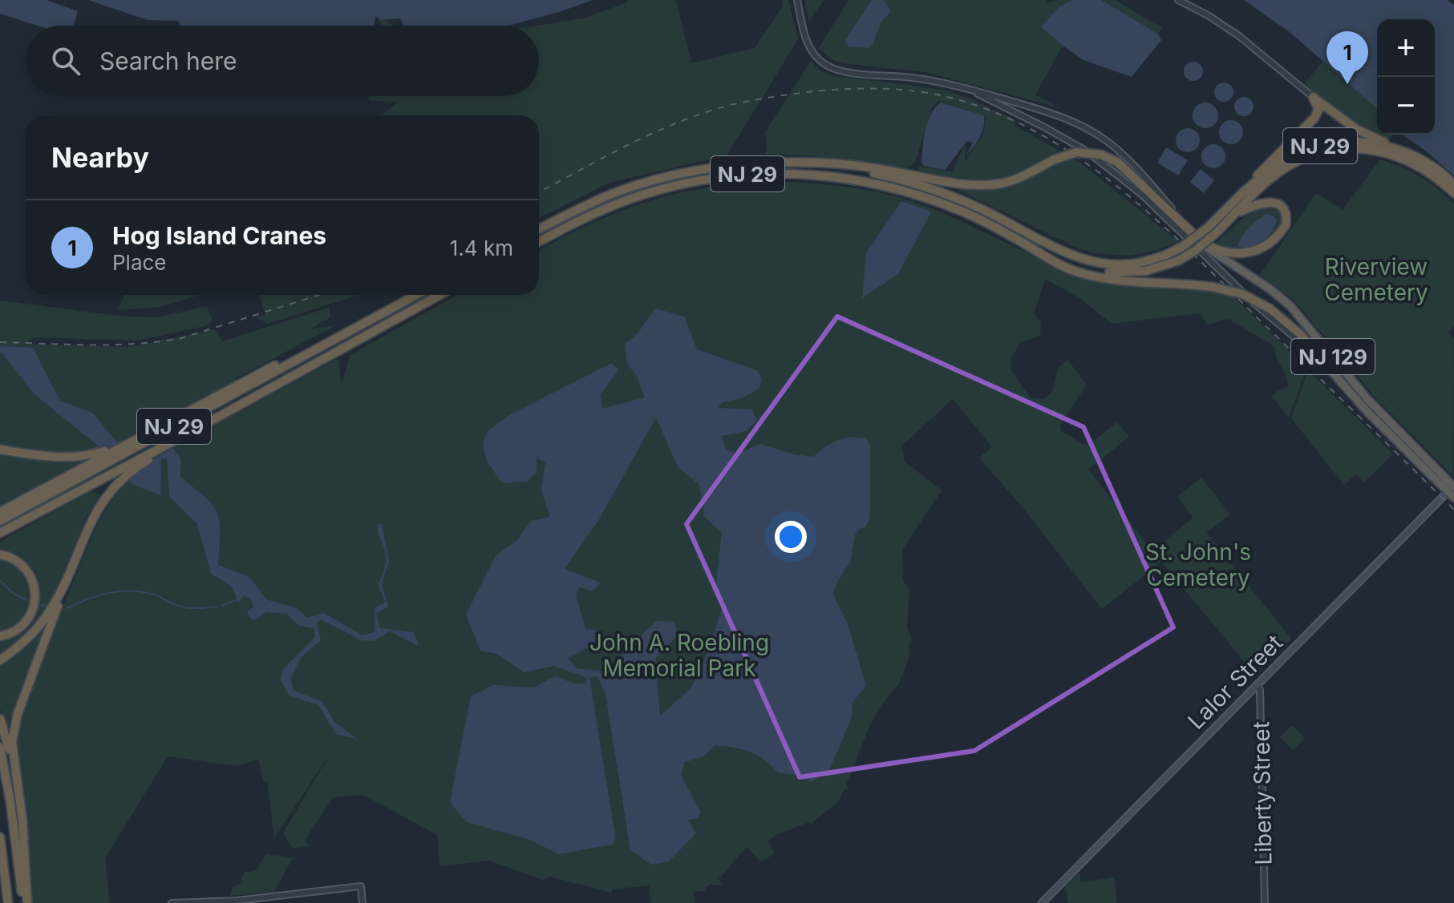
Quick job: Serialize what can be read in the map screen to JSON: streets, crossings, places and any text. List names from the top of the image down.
{
  "streets": {
    "highway": ["NJ 29", "NJ 129"],
    "main road": ["Lalor Street"],
    "street": ["Liberty Street"]
  },
  "crossings": [
    ["NJ 129", "Lalor Street"],
    ["Lalor Street", "Liberty Street"]
  ],
  "parks": ["Riverview Cemetery", "St. John's Cemetery", "John A. Roebling Memorial Park"],
  "page": {
    "map_buttons": ["+", "−"],
    "search": "Search here",
    "pins": "1",
    "heading": "Nearby",
    "list": [
      {
        "mark": "1",
        "name": "Hog Island Cranes",
        "note": "Place",
        "value": "1.4 km"
      }
    ]
  }
}
